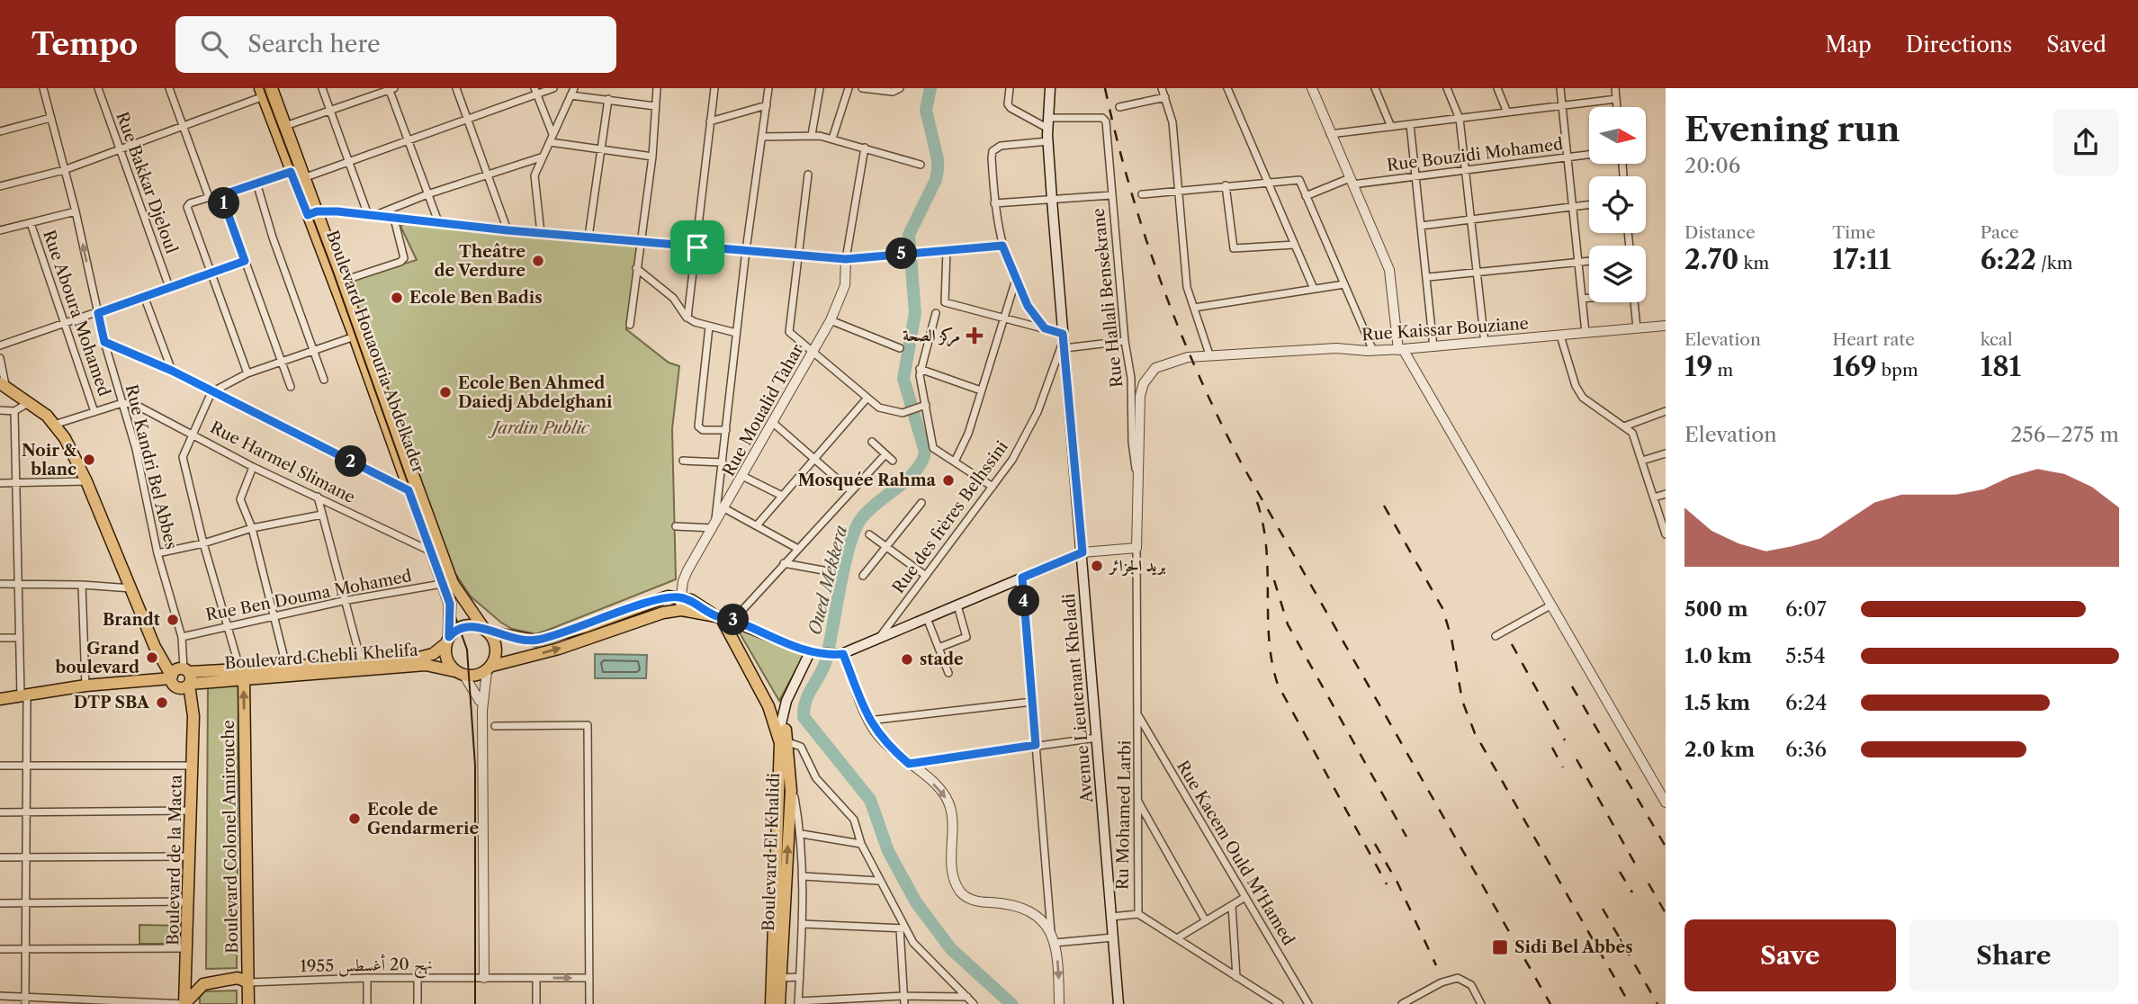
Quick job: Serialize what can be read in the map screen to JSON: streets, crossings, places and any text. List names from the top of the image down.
{
  "streets": {
    "main road": [
      "Boulevard Houaouria Abdelkader",
      "Boulevard Chebli Khelifa",
      "Avenue Lieutenant Kheladi",
      "Boulevard Colonel Amirouche",
      "Boulevard El Khalidi",
      "Boulevard de la Macta"
    ],
    "street": [
      "Rue Bouzidi Mohamed",
      "Rue Bakkar Djeloul",
      "Rue Hallali Bensekrane",
      "Rue Aboura Mohamed",
      "Rue Kaissar Bouziane",
      "Rue Moualid Tahar",
      "Rue Harmel Slimane",
      "Rue Kandri Bel Abbes",
      "Rue des frères Belhssini",
      "Rue Ben Douma Mohamed",
      "Ru Mohamed Larbi",
      "Rue Kacem Ould M'Hamed",
      "نهج 20 أغسطس 1955"
    ]
  },
  "crossings": [
    ["Rue Hallali Bensekrane", "Rue Kaissar Bouziane"],
    ["Rue Hallali Bensekrane", "Avenue Lieutenant Kheladi"],
    ["Rue Kaissar Bouziane", "Ru Mohamed Larbi"],
    ["Boulevard Houaouria Abdelkader", "Rue Harmel Slimane"],
    ["Boulevard Houaouria Abdelkader", "Rue Ben Douma Mohamed"],
    ["Rue Harmel Slimane", "Rue Kandri Bel Abbes"],
    ["Rue Kandri Bel Abbes", "Rue Ben Douma Mohamed"],
    ["Rue Kandri Bel Abbes", "Boulevard de la Macta"],
    ["Rue des frères Belhssini", "Avenue Lieutenant Kheladi"],
    ["Boulevard Chebli Khelifa", "Boulevard Colonel Amirouche"],
    ["Ru Mohamed Larbi", "Rue Kacem Ould M'Hamed"],
    ["Boulevard Colonel Amirouche", "نهج 20 أغسطس 1955"]
  ],
  "one_way": ["Boulevard Colonel Amirouche"],
  "water": ["Oued Mekkera"],
  "parks": ["Jardin Public"],
  "places": {
    "other": [
      "Theâtre de Verdure",
      "Ecole Ben Badis",
      "Ecole Ben Ahmed Daiedj Abdelghani",
      "Noir & blanc",
      "Mosquée Rahma",
      "بريد الجزائر",
      "Brandt",
      "Grand boulevard",
      "stade",
      "DTP SBA",
      "Ecole de Gendarmerie"
    ],
    "health": ["مركز الصحة"],
    "transit": ["Sidi Bel Abbès"]
  },
  "north": "right",
  "page": {
    "header": "Tempo",
    "search": "Search here",
    "nav": ["Map", "Directions", "Saved"],
    "heading": ["Evening run", "20:06"],
    "pins": [
      "1",
      "5",
      "2",
      "4",
      "3"
    ],
    "stats": [
      ["Distance", "2.70 km"],
      ["Time", "17:11"],
      ["Pace", "6:22 /km"],
      ["Elevation", "19 m"],
      ["Heart rate", "169 bpm"],
      ["kcal", "181"]
    ],
    "chart": ["Elevation", "256–275 m"],
    "list": [
      {
        "name": "500 m",
        "note": "6:07"
      },
      {
        "name": "1.0 km",
        "note": "5:54"
      },
      {
        "name": "1.5 km",
        "note": "6:24"
      },
      {
        "name": "2.0 km",
        "note": "6:36"
      }
    ],
    "buttons": ["Save", "Share"]
  }
}
